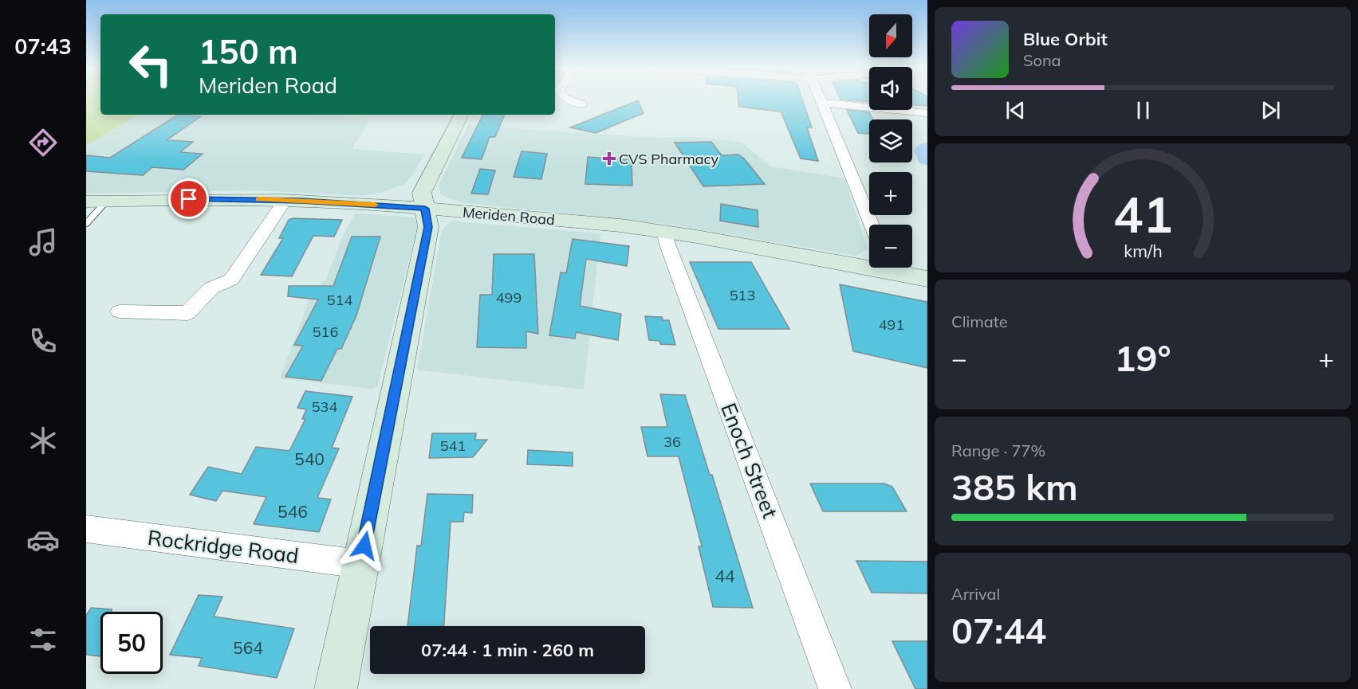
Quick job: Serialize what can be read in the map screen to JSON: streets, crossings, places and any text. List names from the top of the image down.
{
  "streets": {
    "main road": ["Meriden Road"],
    "street": ["Enoch Street", "Rockridge Road"]
  },
  "crossings": [
    ["Meriden Road", "Enoch Street"]
  ],
  "places": {
    "health": ["CVS Pharmacy"]
  },
  "house_numbers": [
    "513",
    "499",
    "514",
    "491",
    "516",
    "534",
    "36",
    "541",
    "540",
    "546",
    "44",
    "564"
  ],
  "north": "bottom",
  "page": {
    "tabs": "07:43",
    "map_buttons": ["+", "−"],
    "turn": ["150 m", "Meriden Road"],
    "song": ["Blue Orbit", "Sona"],
    "tile": [
      "Climate",
      ["Range · 77%", "385 km"],
      ["Arrival", "07:44"]
    ],
    "heat": ["−", "19°", "+"],
    "limit": "50",
    "trip": "07:44 · 1 min · 260 m",
    "gauge": ["41", "km/h"]
  }
}
